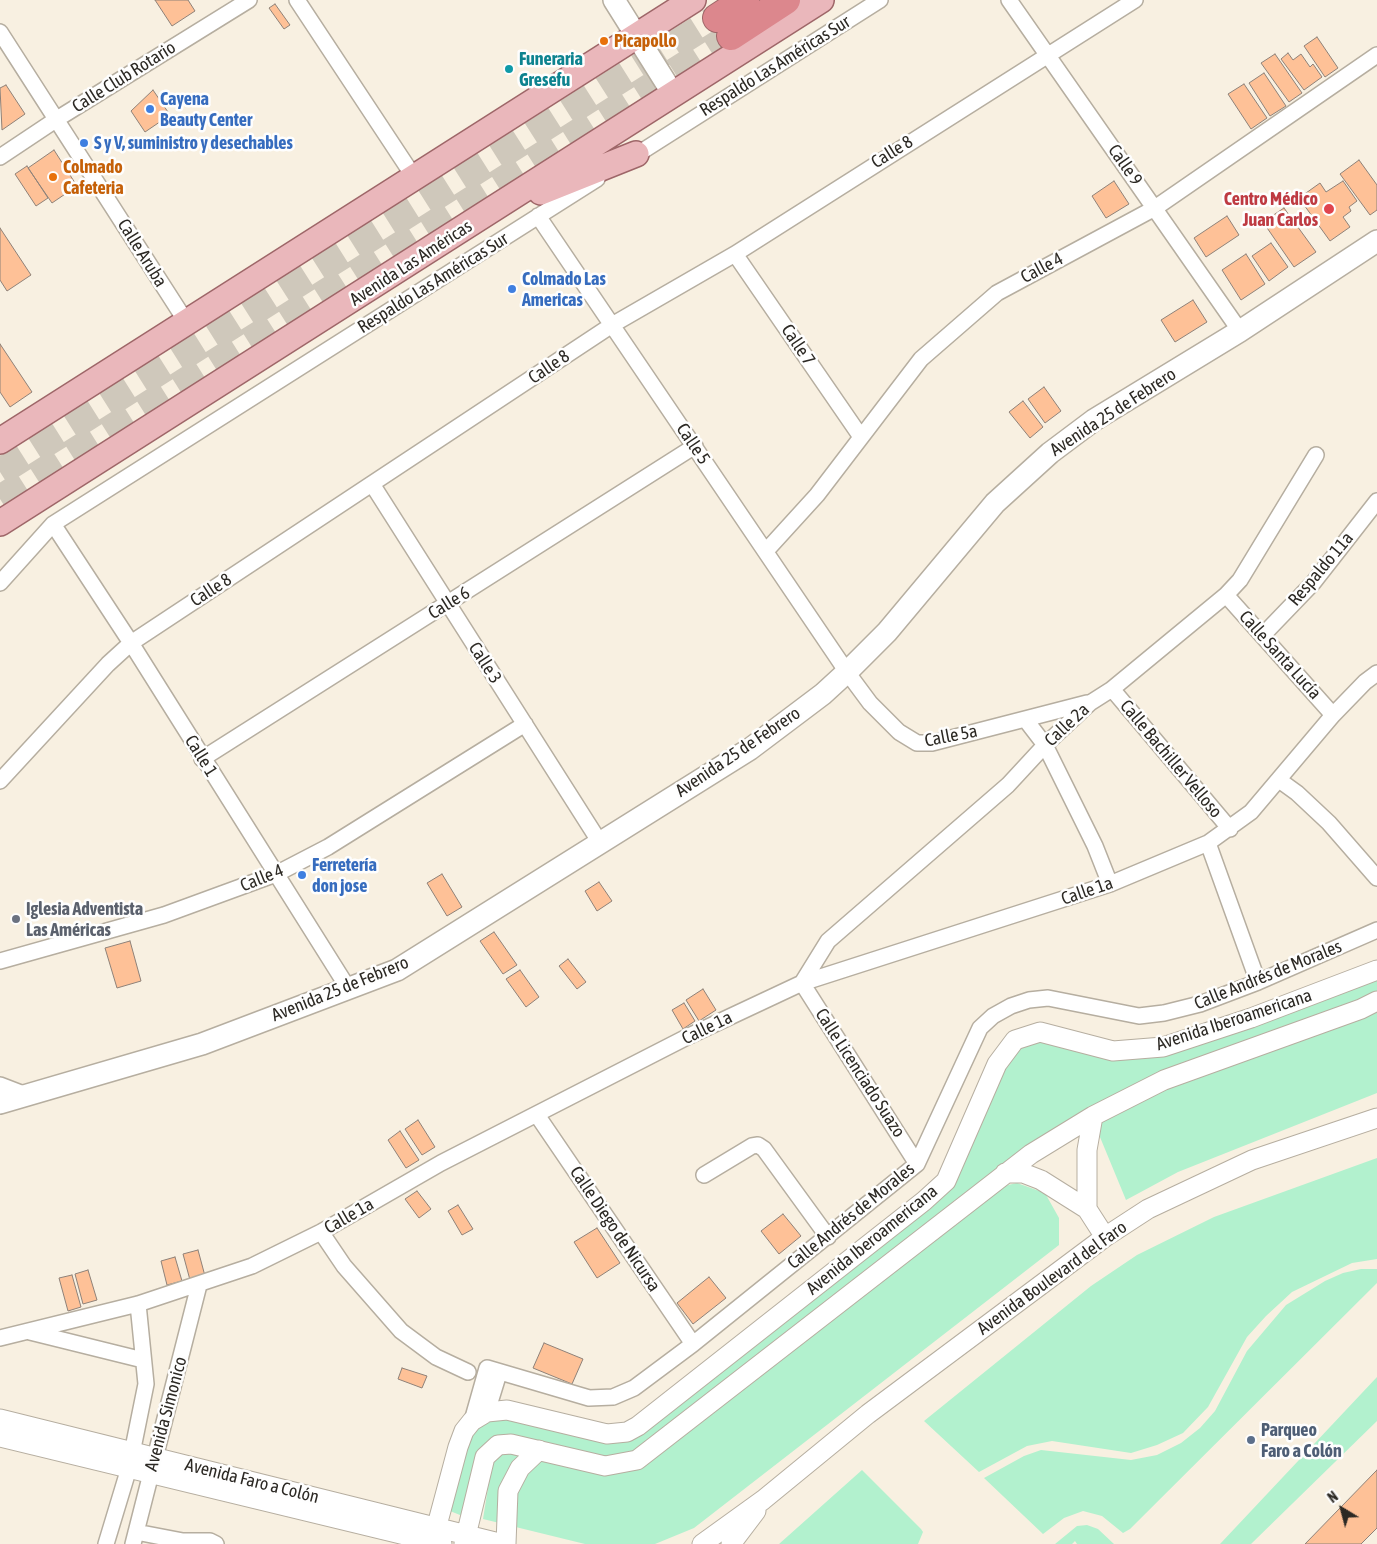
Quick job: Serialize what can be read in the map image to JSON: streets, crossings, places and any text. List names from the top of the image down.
{
  "streets": {
    "main road": ["Avenida Las Américas", "Avenida 25 de Febrero"],
    "street": [
      "Respaldo Las Américas Sur",
      "Calle Club Rotario",
      "Calle 8",
      "Calle 9",
      "Calle Aruba",
      "Calle 4",
      "Calle 7",
      "Calle 5",
      "Respaldo 11a",
      "Calle 6",
      "Calle Santa Lucía",
      "Calle 3",
      "Calle 2a",
      "Calle 5a",
      "Calle 1",
      "Calle Bachiller Velloso",
      "Calle 1a",
      "Calle Andrés de Morales",
      "Avenida Iberoamericana",
      "Calle Licenciado Suazo",
      "Calle Diego de Nicursa",
      "Avenida Boulevard del Faro",
      "Avenida Simonico",
      "Avenida Faro a Colón"
    ]
  },
  "crossings": [
    ["Respaldo Las Américas Sur", "Calle 5"],
    ["Respaldo Las Américas Sur", "Calle 1"],
    ["Calle Club Rotario", "Calle Aruba"],
    ["Calle 8", "Calle 9"],
    ["Calle 8", "Calle 7"],
    ["Calle 8", "Calle 5"],
    ["Calle 8", "Calle 3"],
    ["Calle 8", "Calle 1"],
    ["Calle 9", "Calle 4"],
    ["Calle 9", "Avenida 25 de Febrero"],
    ["Calle 4", "Calle 7"],
    ["Calle 4", "Calle 5"],
    ["Calle 4", "Calle 3"],
    ["Calle 4", "Calle 1"],
    ["Avenida 25 de Febrero", "Calle 5"],
    ["Avenida 25 de Febrero", "Calle 3"],
    ["Avenida 25 de Febrero", "Calle 5a"],
    ["Avenida 25 de Febrero", "Calle 1"],
    ["Calle 5", "Calle 6"],
    ["Calle 5", "Calle 5a"],
    ["Respaldo 11a", "Calle Santa Lucía"],
    ["Calle 6", "Calle 3"],
    ["Calle 6", "Calle 1"],
    ["Calle Santa Lucía", "Calle 2a"],
    ["Calle Santa Lucía", "Calle 1a"],
    ["Calle 2a", "Calle 5a"],
    ["Calle 2a", "Calle Bachiller Velloso"],
    ["Calle 2a", "Calle 1a"],
    ["Calle 2a", "Calle Licenciado Suazo"],
    ["Calle Bachiller Velloso", "Calle 1a"],
    ["Calle Bachiller Velloso", "Calle Andrés de Morales"],
    ["Calle 1a", "Calle Licenciado Suazo"],
    ["Calle 1a", "Calle Diego de Nicursa"],
    ["Calle 1a", "Avenida Simonico"],
    ["Calle Andrés de Morales", "Avenida Iberoamericana"],
    ["Calle Andrés de Morales", "Calle Licenciado Suazo"],
    ["Calle Andrés de Morales", "Calle Diego de Nicursa"],
    ["Avenida Iberoamericana", "Avenida Faro a Colón"],
    ["Avenida Simonico", "Avenida Faro a Colón"]
  ],
  "places": [
    "Picapollo",
    "Funeraria Gresefu",
    "Cayena Beauty Center",
    "S y V, suministro y desechables",
    "Colmado Cafeteria",
    "Centro Médico Juan Carlos",
    "Colmado Las Americas",
    "Ferretería don jose",
    "Iglesia Adventista Las Américas",
    "Parqueo Faro a Colón"
  ],
  "north": "top left"
}
